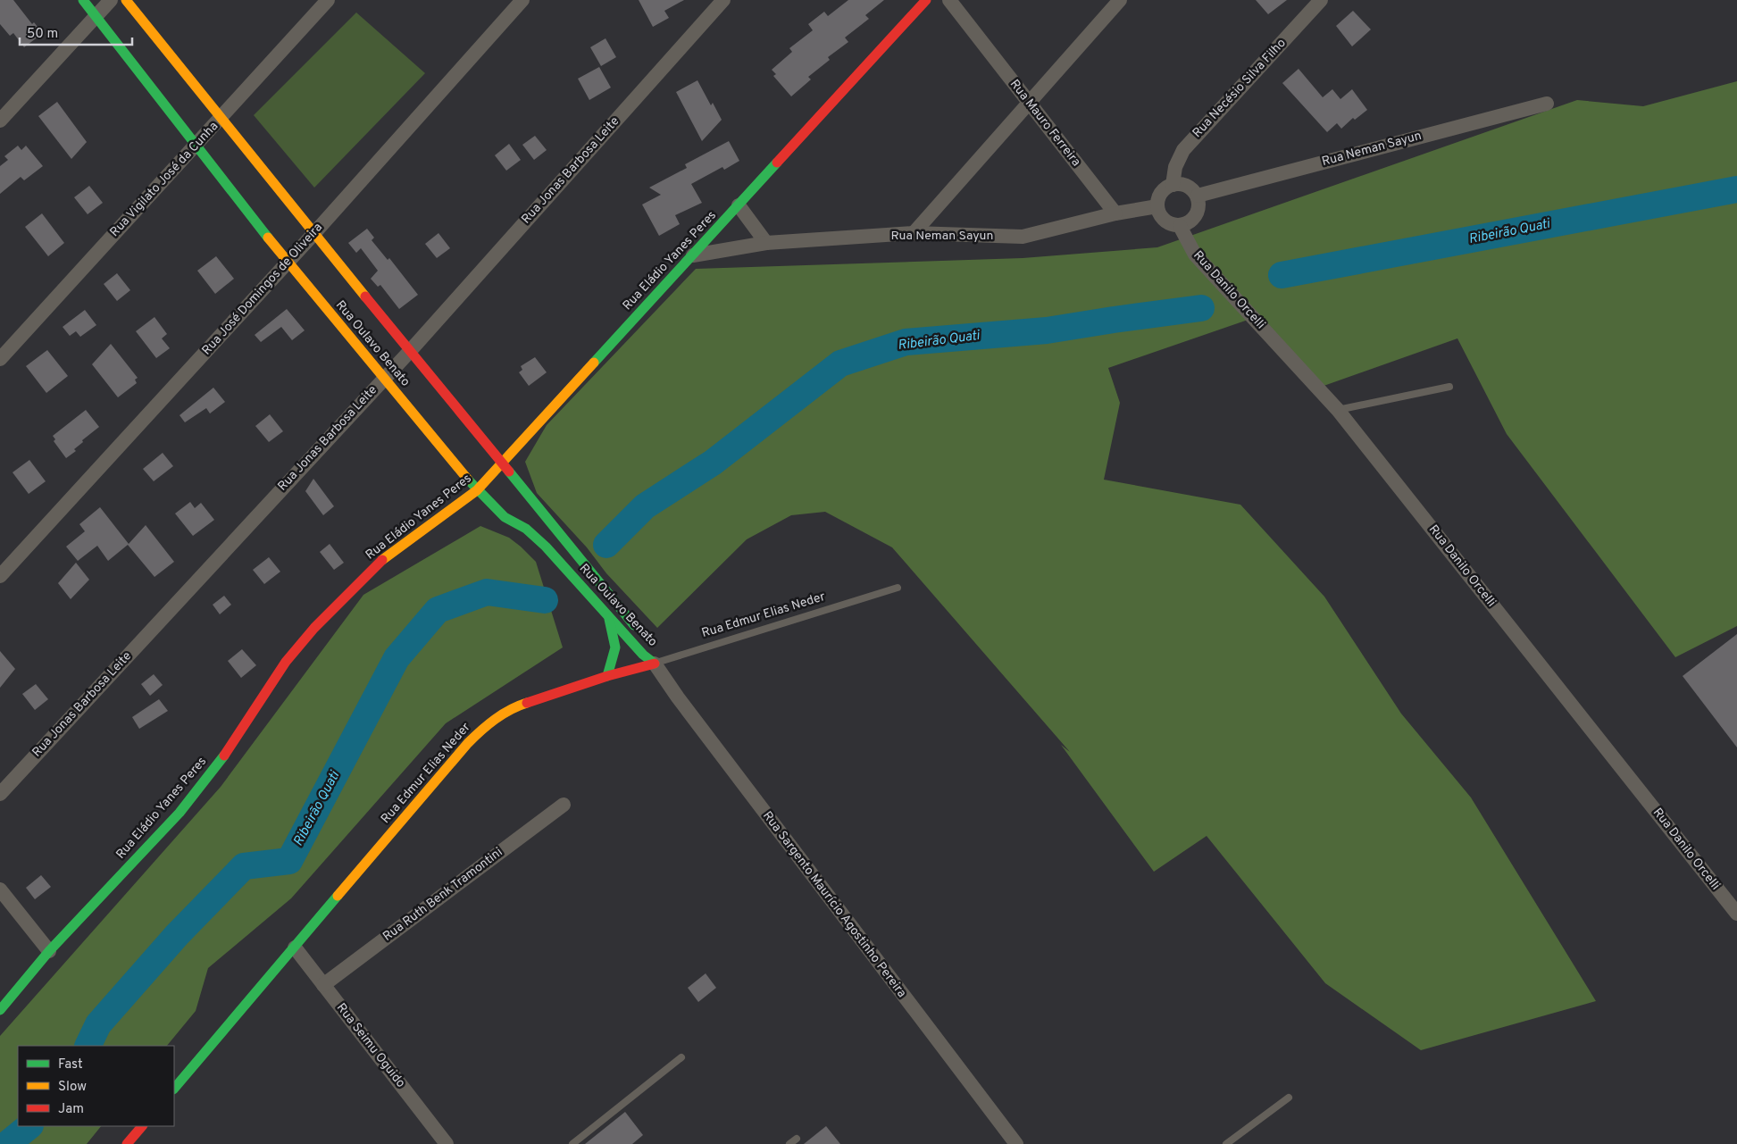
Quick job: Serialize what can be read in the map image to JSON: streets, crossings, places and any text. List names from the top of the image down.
{
  "streets": {
    "street": [
      "Rua Necésio Silva Filho",
      "Rua Mauro Ferreira",
      "Rua Neman Sayun",
      "Rua Jonas Barbosa Leite",
      "Rua Vigilato José da Cunha",
      "Rua Eládio Yanes Peres",
      "Rua José Domingos de Oliveira",
      "Rua Danilo Orcelli",
      "Rua Oulavo Benato",
      "Rua Edmur Elias Neder",
      "Rua Ruth Benk Tramontini",
      "Rua Sargento Maurício Agostinho Pereira",
      "Rua Seimu Oguido"
    ]
  },
  "crossings": [
    ["Rua Necésio Silva Filho", "Rua Neman Sayun"],
    ["Rua Necésio Silva Filho", "Rua Danilo Orcelli"],
    ["Rua Mauro Ferreira", "Rua Neman Sayun"],
    ["Rua Neman Sayun", "Rua Eládio Yanes Peres"],
    ["Rua Neman Sayun", "Rua Danilo Orcelli"],
    ["Rua Jonas Barbosa Leite", "Rua Oulavo Benato"],
    ["Rua Vigilato José da Cunha", "Rua Oulavo Benato"],
    ["Rua Eládio Yanes Peres", "Rua Oulavo Benato"],
    ["Rua José Domingos de Oliveira", "Rua Oulavo Benato"],
    ["Rua Oulavo Benato", "Rua Edmur Elias Neder"],
    ["Rua Oulavo Benato", "Rua Sargento Maurício Agostinho Pereira"],
    ["Rua Edmur Elias Neder", "Rua Sargento Maurício Agostinho Pereira"],
    ["Rua Edmur Elias Neder", "Rua Seimu Oguido"],
    ["Rua Ruth Benk Tramontini", "Rua Seimu Oguido"]
  ],
  "water": ["Ribeirão Quati"],
  "legend": ["Fast", "Slow", "Jam"],
  "scale_bar": "50 m"
}
